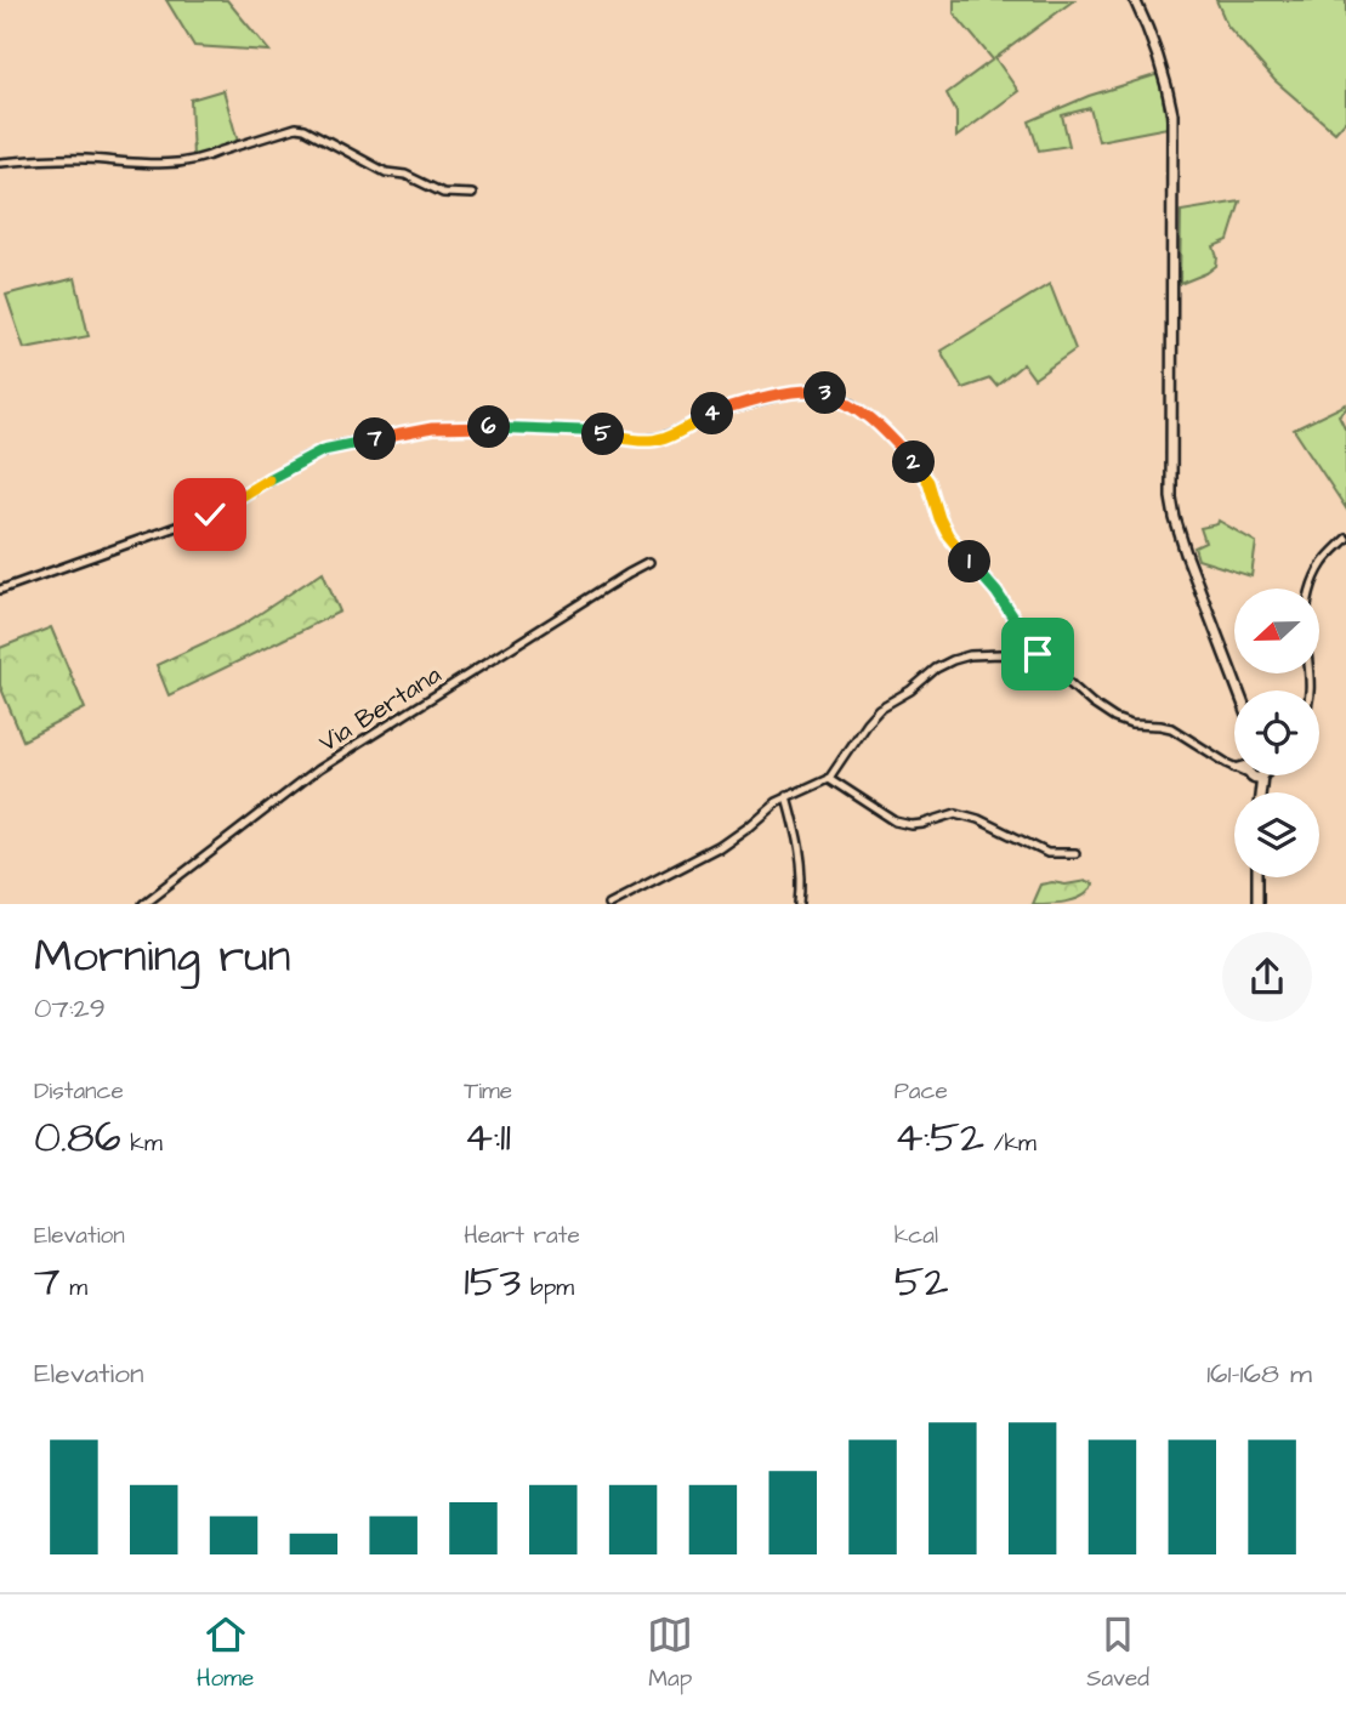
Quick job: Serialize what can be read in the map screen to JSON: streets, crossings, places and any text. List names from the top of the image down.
{
  "streets": {
    "street": ["Via Bertana"]
  },
  "north": "left",
  "page": {
    "pins": [
      "3",
      "4",
      "6",
      "5",
      "7",
      "2",
      "1"
    ],
    "heading": ["Morning run", "07:29"],
    "stats": [
      ["Distance", "0.86 km"],
      ["Time", "4:11"],
      ["Pace", "4:52 /km"],
      ["Elevation", "7 m"],
      ["Heart rate", "153 bpm"],
      ["kcal", "52"]
    ],
    "chart": ["Elevation", "161–168 m"],
    "tabs": ["Home", "Map", "Saved"]
  }
}
